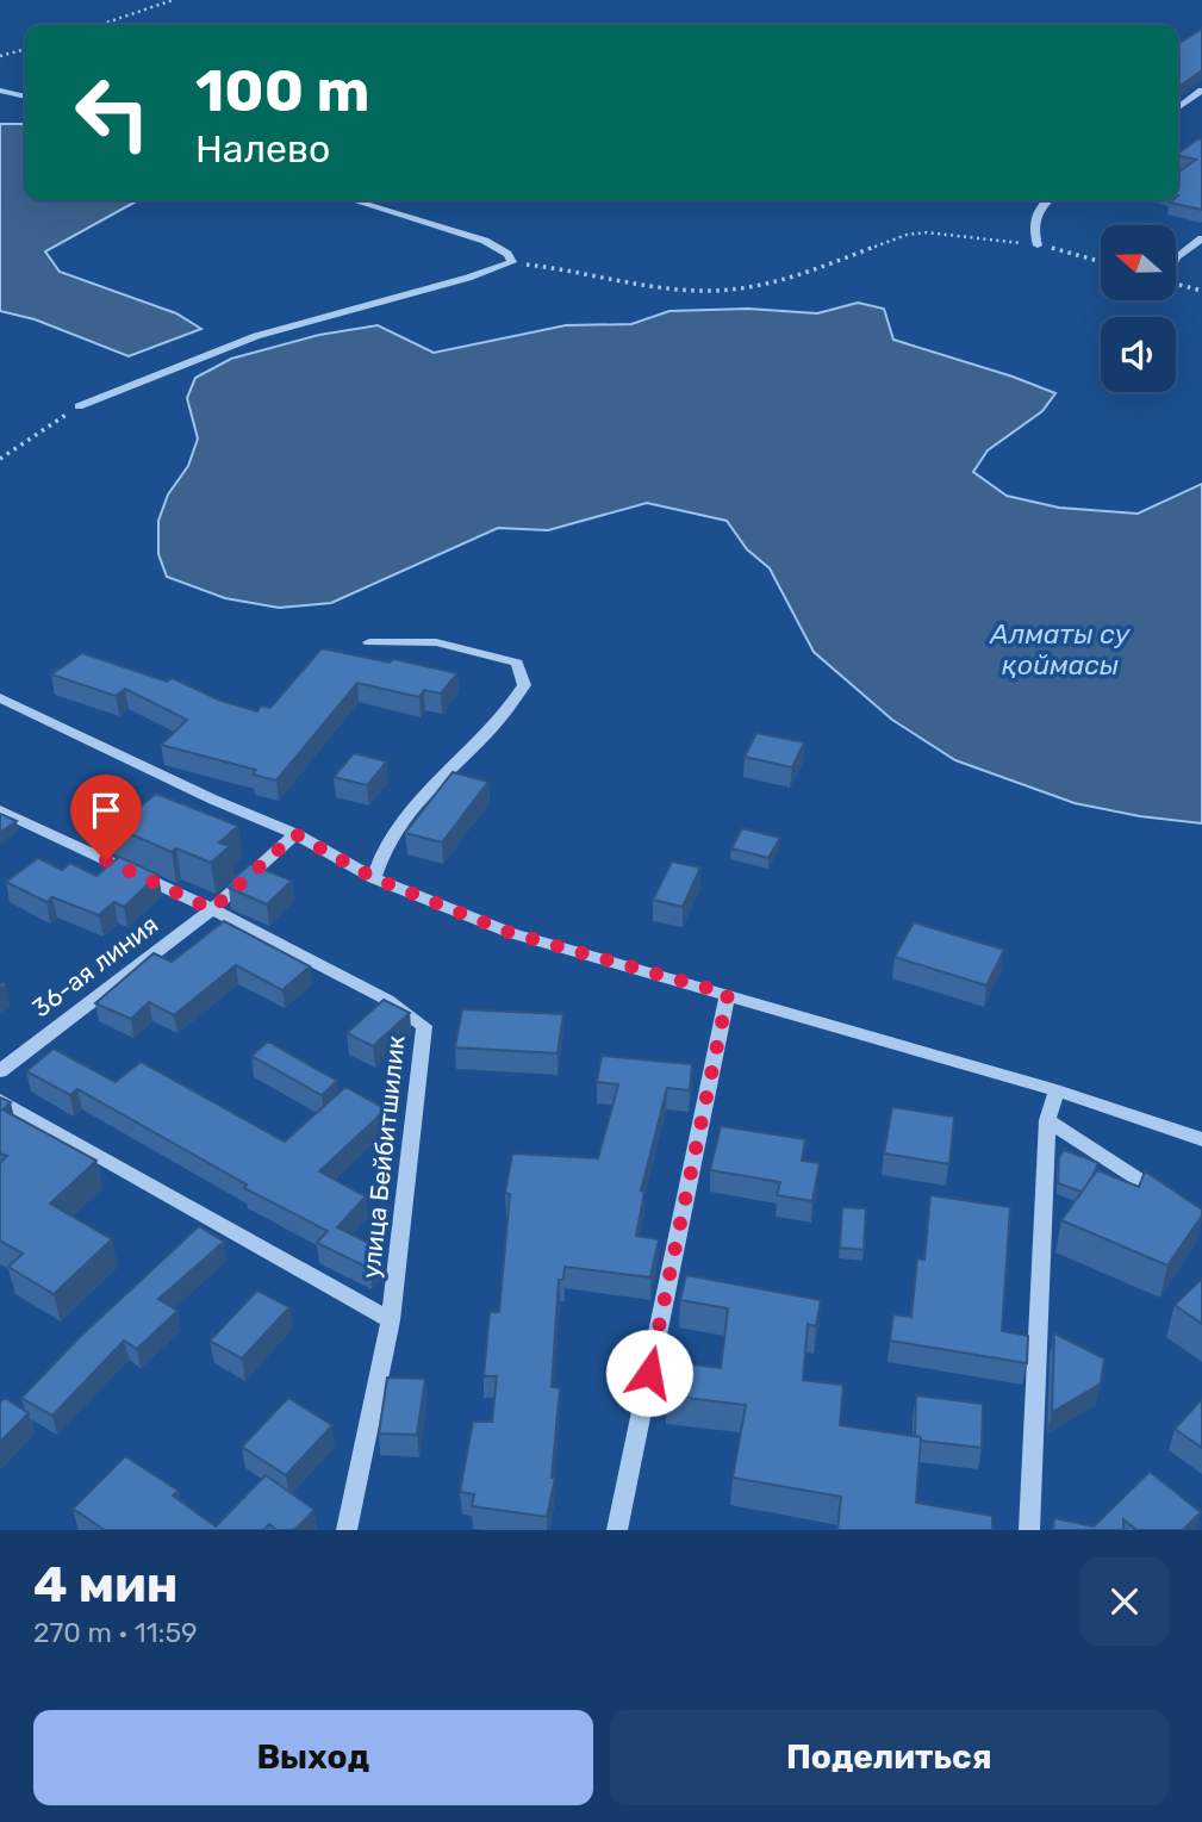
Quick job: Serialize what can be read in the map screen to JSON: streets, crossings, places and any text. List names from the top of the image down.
{
  "streets": {
    "street": ["36-ая линия", "улица Бейбитшилик"]
  },
  "crossings": [
    ["36-ая линия", "улица Бейбитшилик"]
  ],
  "water": ["Алматы су қоймасы"],
  "north": "left",
  "page": {
    "turn": ["100 m", "Налево"],
    "heading": ["4 мин", "270 m · 11:59"],
    "buttons": ["Выход", "Поделиться"]
  }
}
